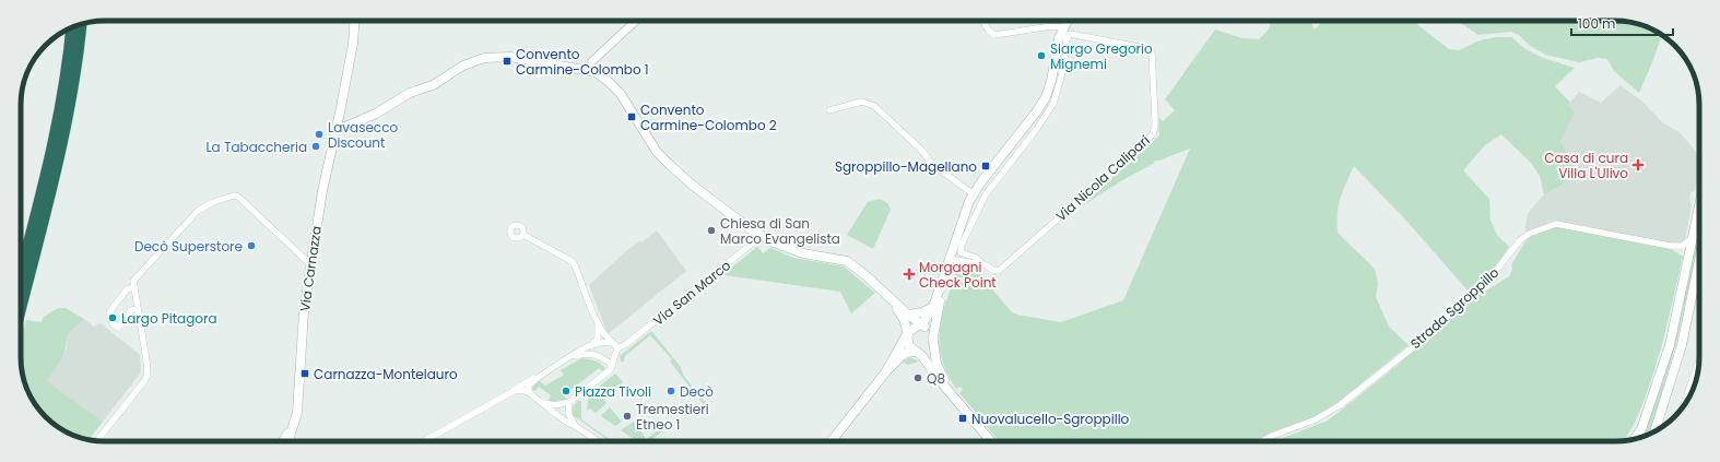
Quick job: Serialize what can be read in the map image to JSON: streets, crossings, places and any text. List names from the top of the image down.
{
  "streets": {
    "main road": ["Via Carnazza"],
    "street": ["Via Nicola Calipari", "Via San Marco", "Strada Sgroppillo"]
  },
  "places": {
    "other": [
      "Slargo Gregorio Mignemi",
      "Lavasecco Discount",
      "La Tabaccheria",
      "Chiesa di San Marco Evangelista",
      "Decò Superstore",
      "Largo Pitagora",
      "Q8",
      "Piazza Tivoli",
      "Decò",
      "Tremestieri Etneo 1"
    ],
    "transit": [
      "Convento Carmine-Colombo 1",
      "Convento Carmine-Colombo 2",
      "Sgroppillo-Magellano",
      "Carnazza-Montelauro",
      "Nuovalucello-Sgroppillo"
    ],
    "health": ["Casa di cura Villa L'Ulivo", "Morgagni Check Point"]
  },
  "scale_bar": "100 m"
}
